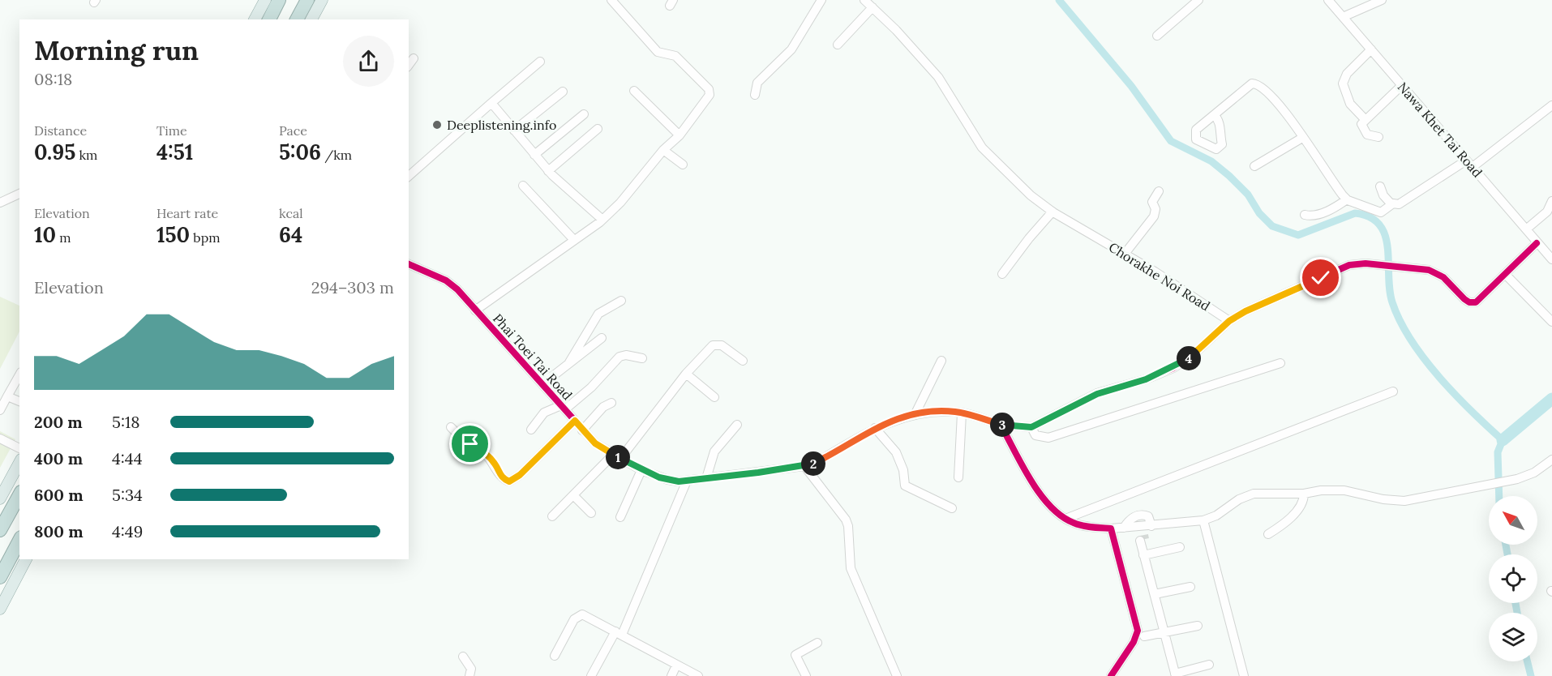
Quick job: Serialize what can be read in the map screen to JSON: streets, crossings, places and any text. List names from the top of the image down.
{
  "streets": {
    "street": ["Nawa Khet Tai Road", "Chorakhe Noi Road", "Phai Toei Tai Road"]
  },
  "places": ["Deeplistening.info"],
  "north": "top left",
  "page": {
    "heading": ["Morning run", "08:18"],
    "stats": [
      ["Distance", "0.95 km"],
      ["Time", "4:51"],
      ["Pace", "5:06 /km"],
      ["Elevation", "10 m"],
      ["Heart rate", "150 bpm"],
      ["kcal", "64"]
    ],
    "chart": ["Elevation", "294–303 m"],
    "pins": [
      "4",
      "3",
      "1",
      "2"
    ],
    "list": [
      {
        "name": "200 m",
        "note": "5:18"
      },
      {
        "name": "400 m",
        "note": "4:44"
      },
      {
        "name": "600 m",
        "note": "5:34"
      },
      {
        "name": "800 m",
        "note": "4:49"
      }
    ]
  }
}
